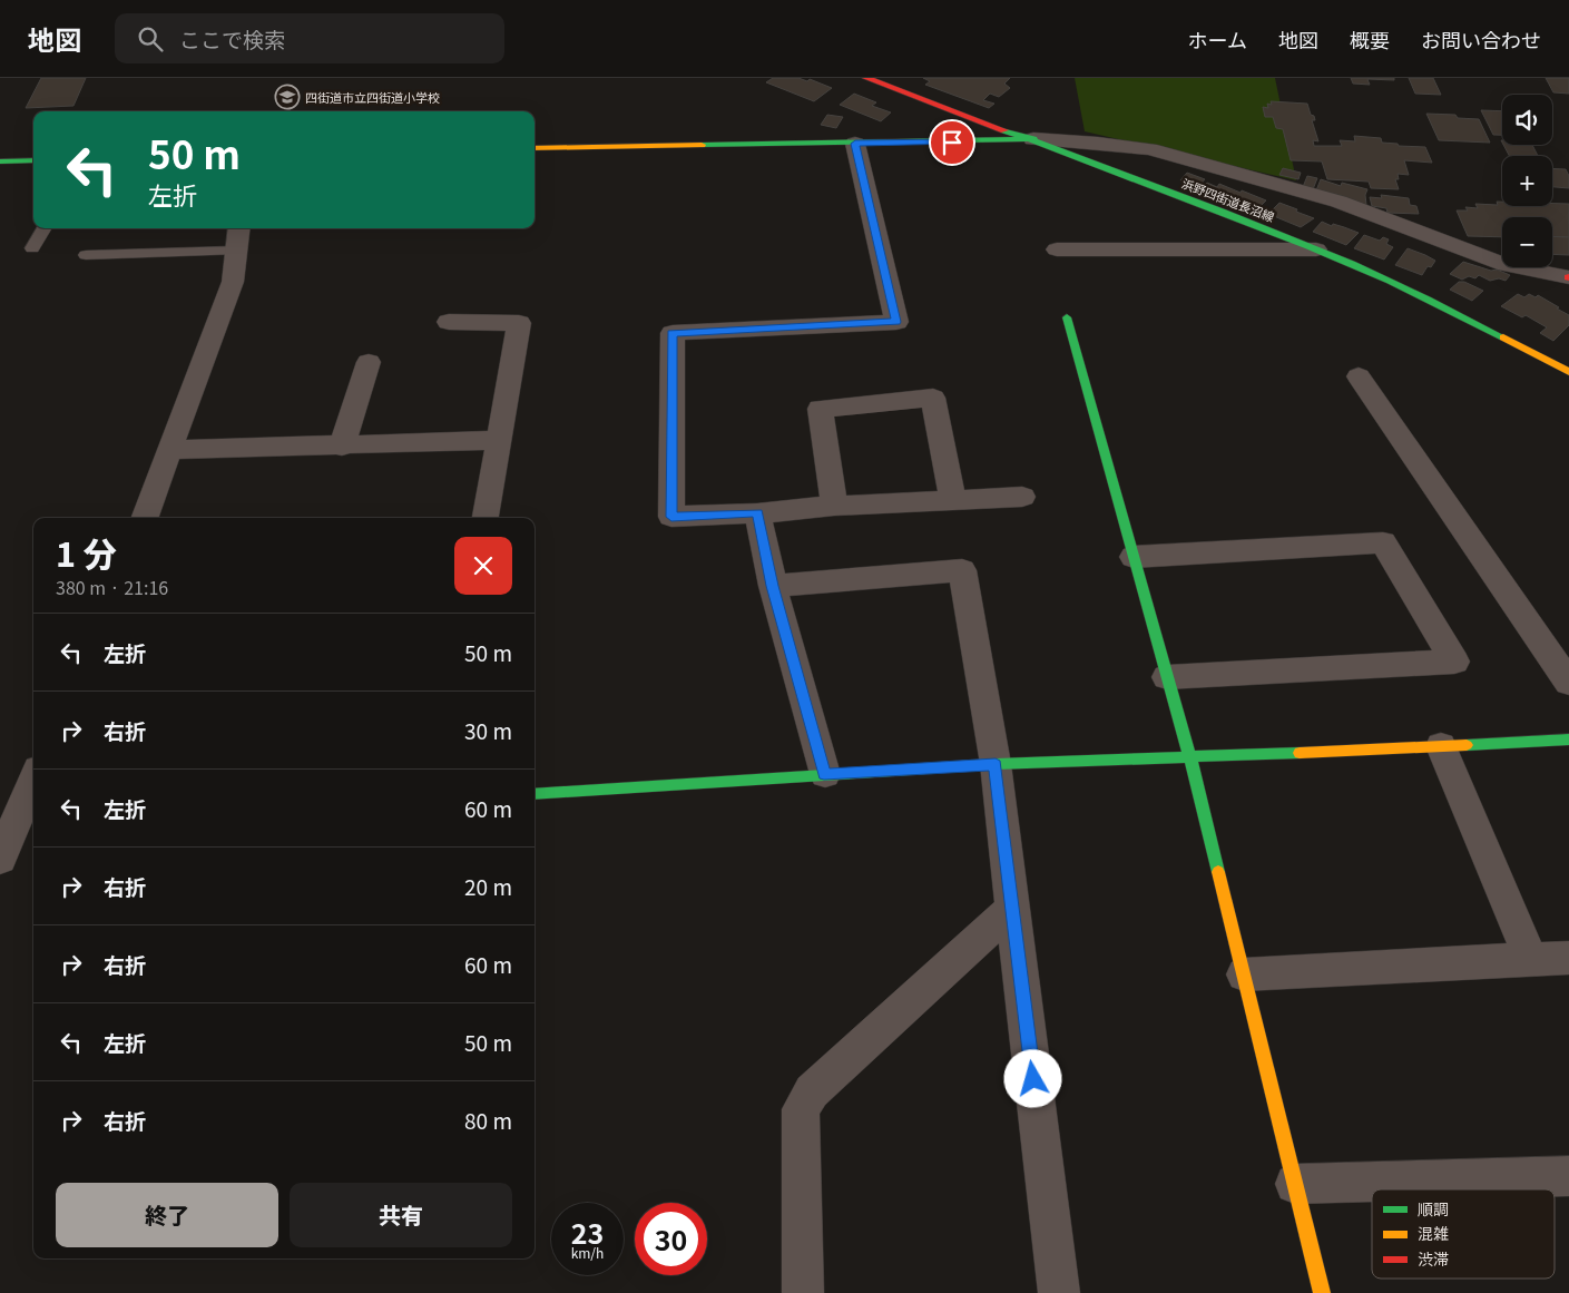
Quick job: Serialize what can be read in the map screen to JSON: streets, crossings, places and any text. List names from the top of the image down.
{
  "streets": {
    "street": ["浜野四街道長沼線"]
  },
  "places": {
    "school or university": ["四街道市立四街道小学校"]
  },
  "legend": ["順調", "混雑", "渋滞"],
  "page": {
    "header": "地図",
    "search": "ここで検索",
    "nav": [
      "ホーム",
      "地図",
      "概要",
      "お問い合わせ"
    ],
    "map_buttons": ["+", "−"],
    "turn": ["50 m", "左折"],
    "heading": ["1 分", "380 m · 21:16"],
    "list": [
      {
        "name": "左折",
        "value": "50 m"
      },
      {
        "name": "右折",
        "value": "30 m"
      },
      {
        "name": "左折",
        "value": "60 m"
      },
      {
        "name": "右折",
        "value": "20 m"
      },
      {
        "name": "右折",
        "value": "60 m"
      },
      {
        "name": "左折",
        "value": "50 m"
      },
      {
        "name": "右折",
        "value": "80 m"
      }
    ],
    "buttons": ["終了", "共有"],
    "speed": "23 km/h",
    "limit": "30"
  }
}
